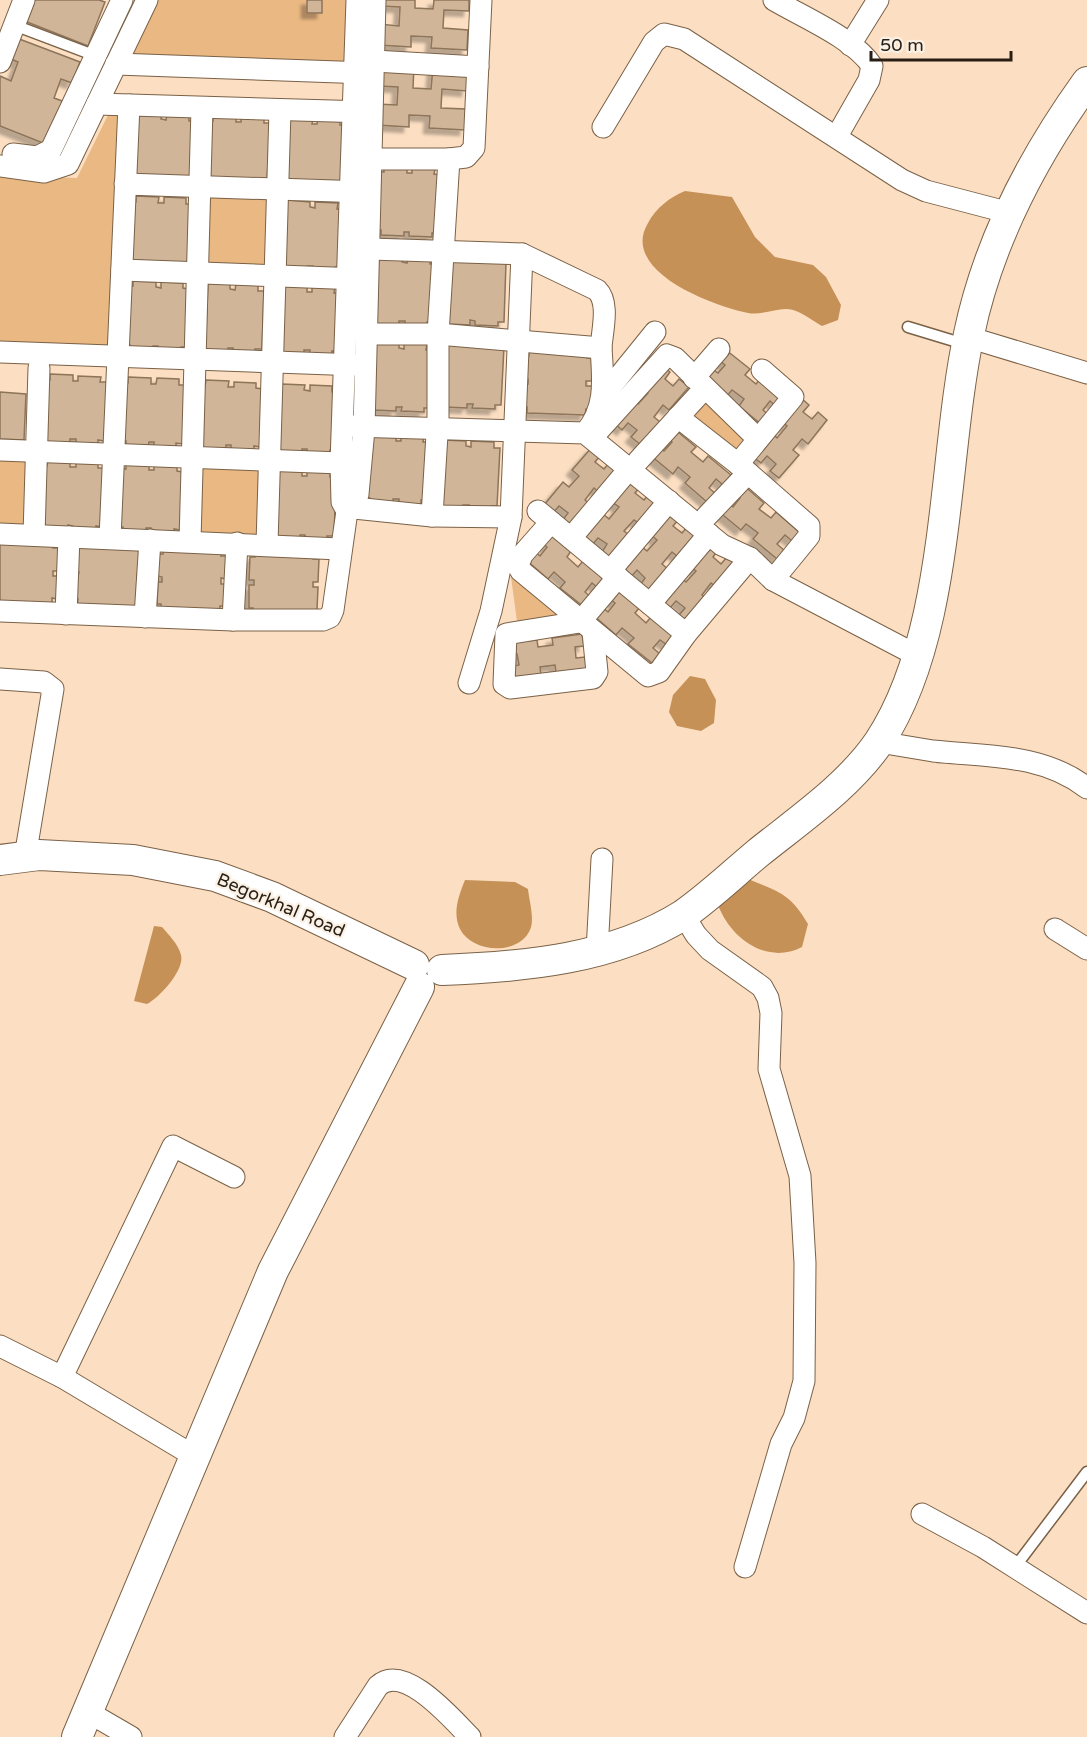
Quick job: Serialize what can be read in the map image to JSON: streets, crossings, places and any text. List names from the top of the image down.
{
  "streets": {
    "street": ["Begorkhal Road"]
  },
  "scale_bar": "50 m"
}
